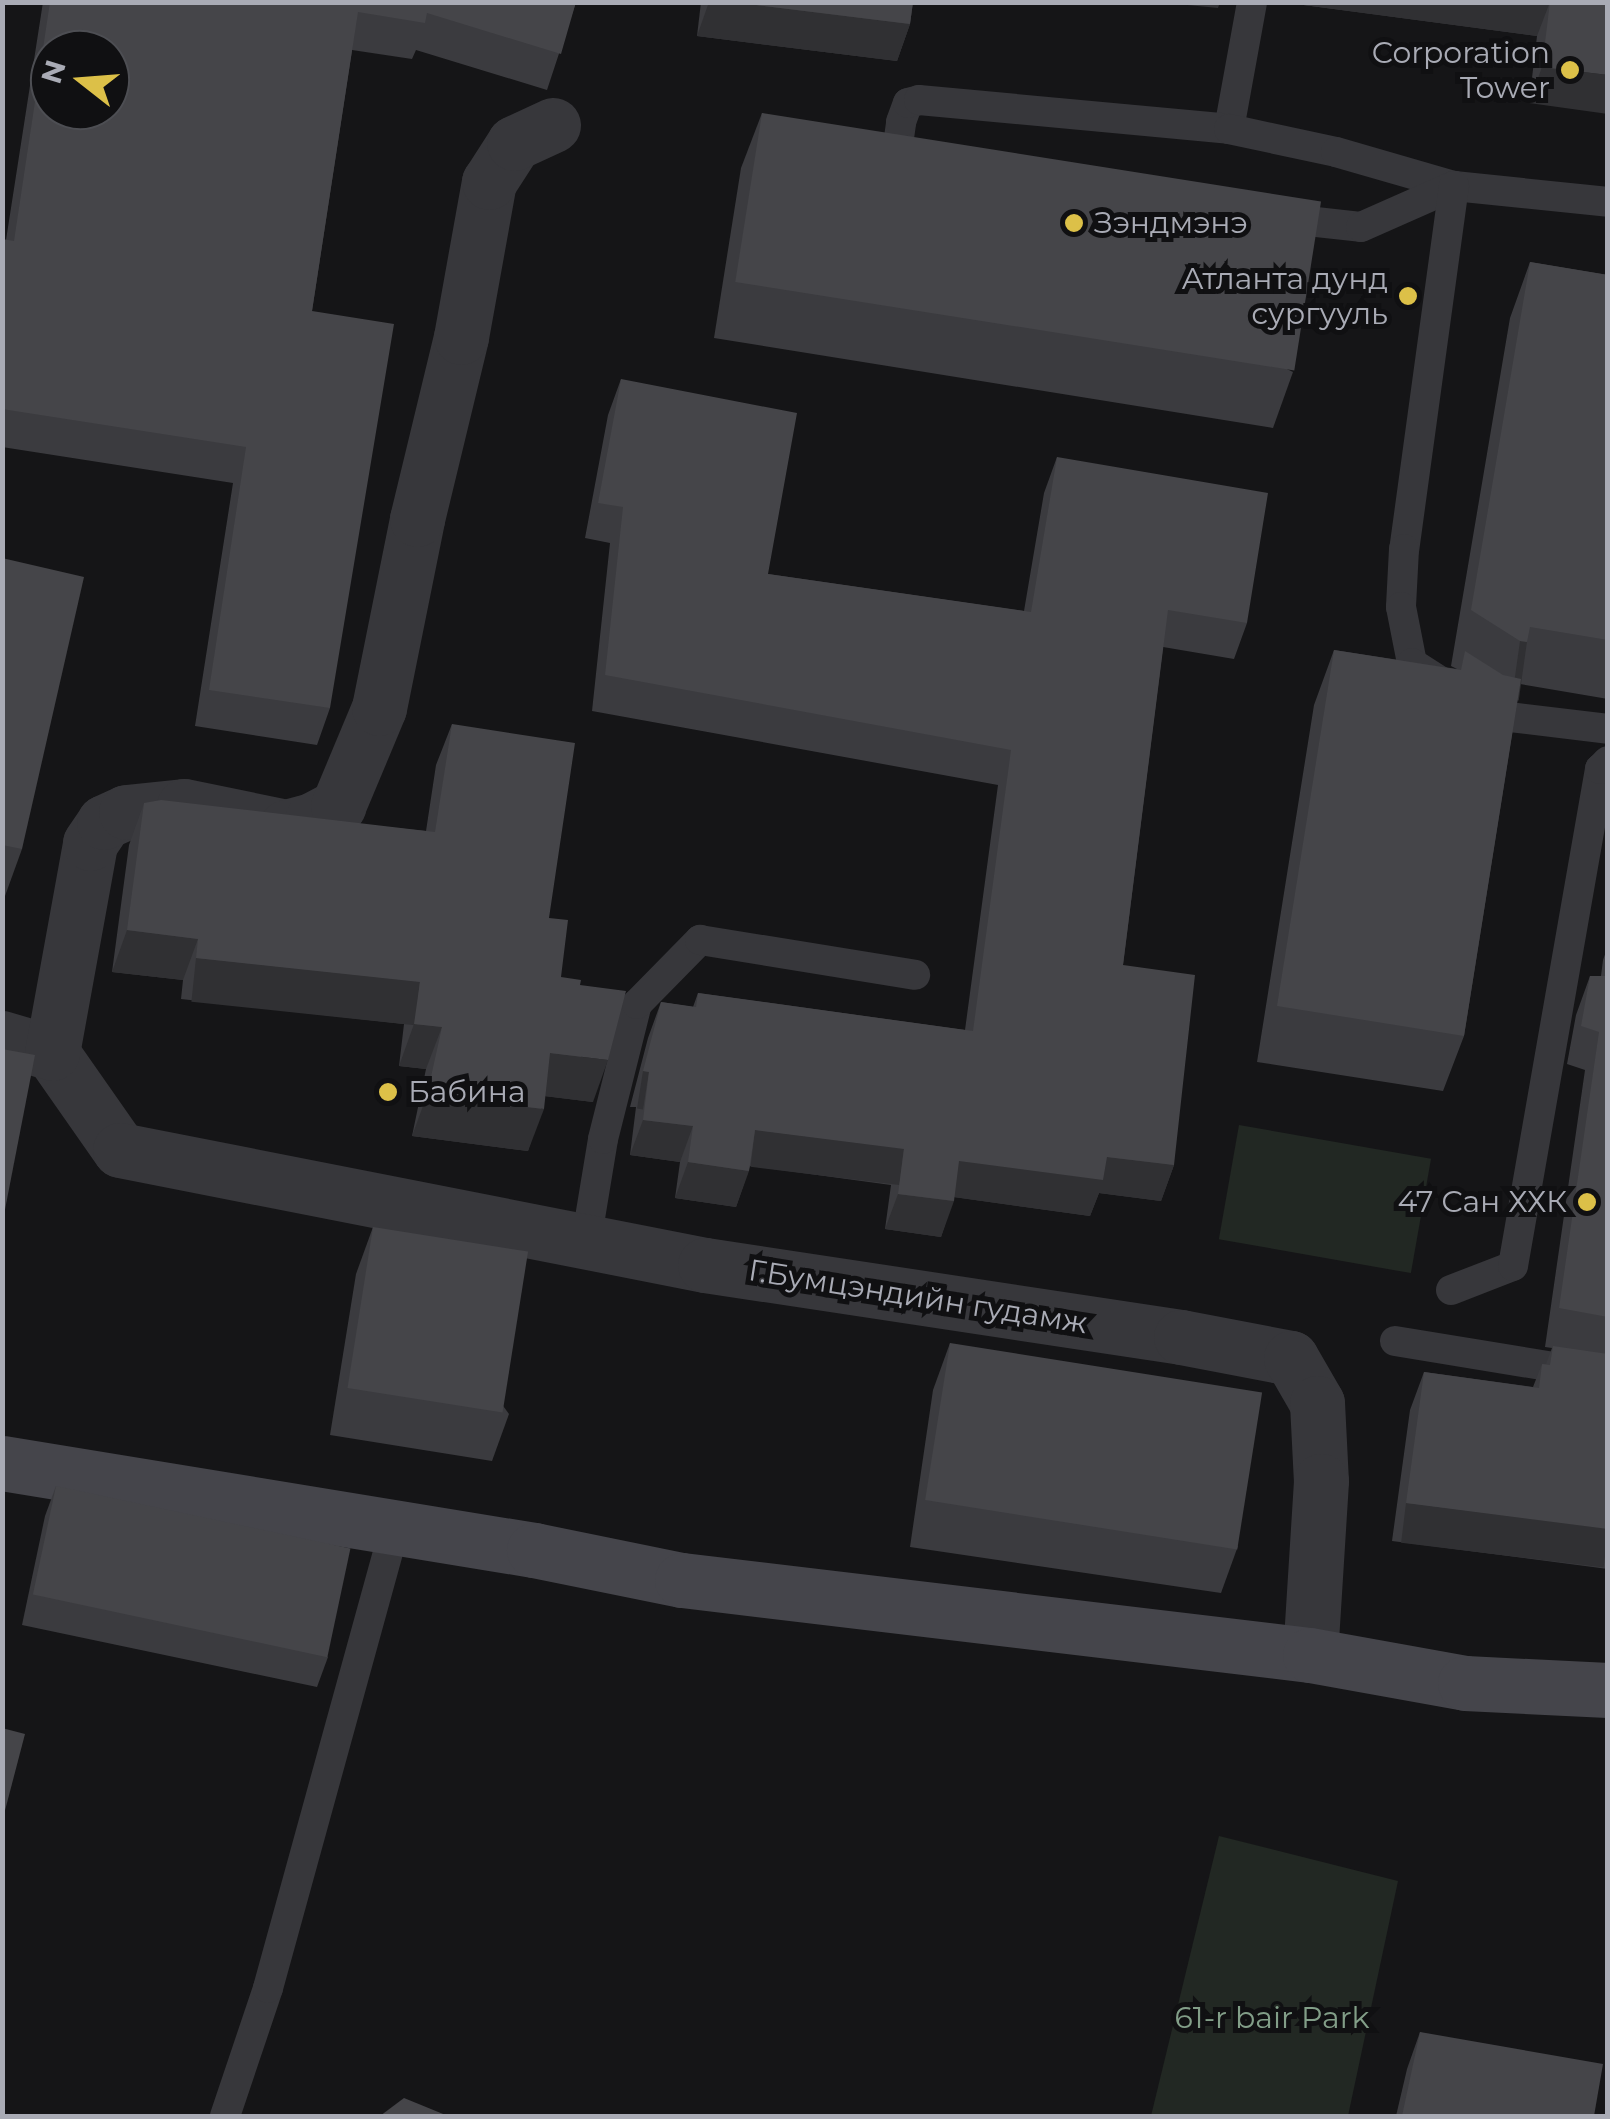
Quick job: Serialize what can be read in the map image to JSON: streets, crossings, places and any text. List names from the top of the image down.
{
  "streets": {
    "street": ["Г.Бумцэндийн гудамж"]
  },
  "parks": ["61-r bair Park"],
  "places": [
    "Corporation Tower",
    "Зэндмэнэ",
    "Атланта дунд сургууль",
    "Бабина",
    "47 Сан ХХК"
  ],
  "north": "left"
}
